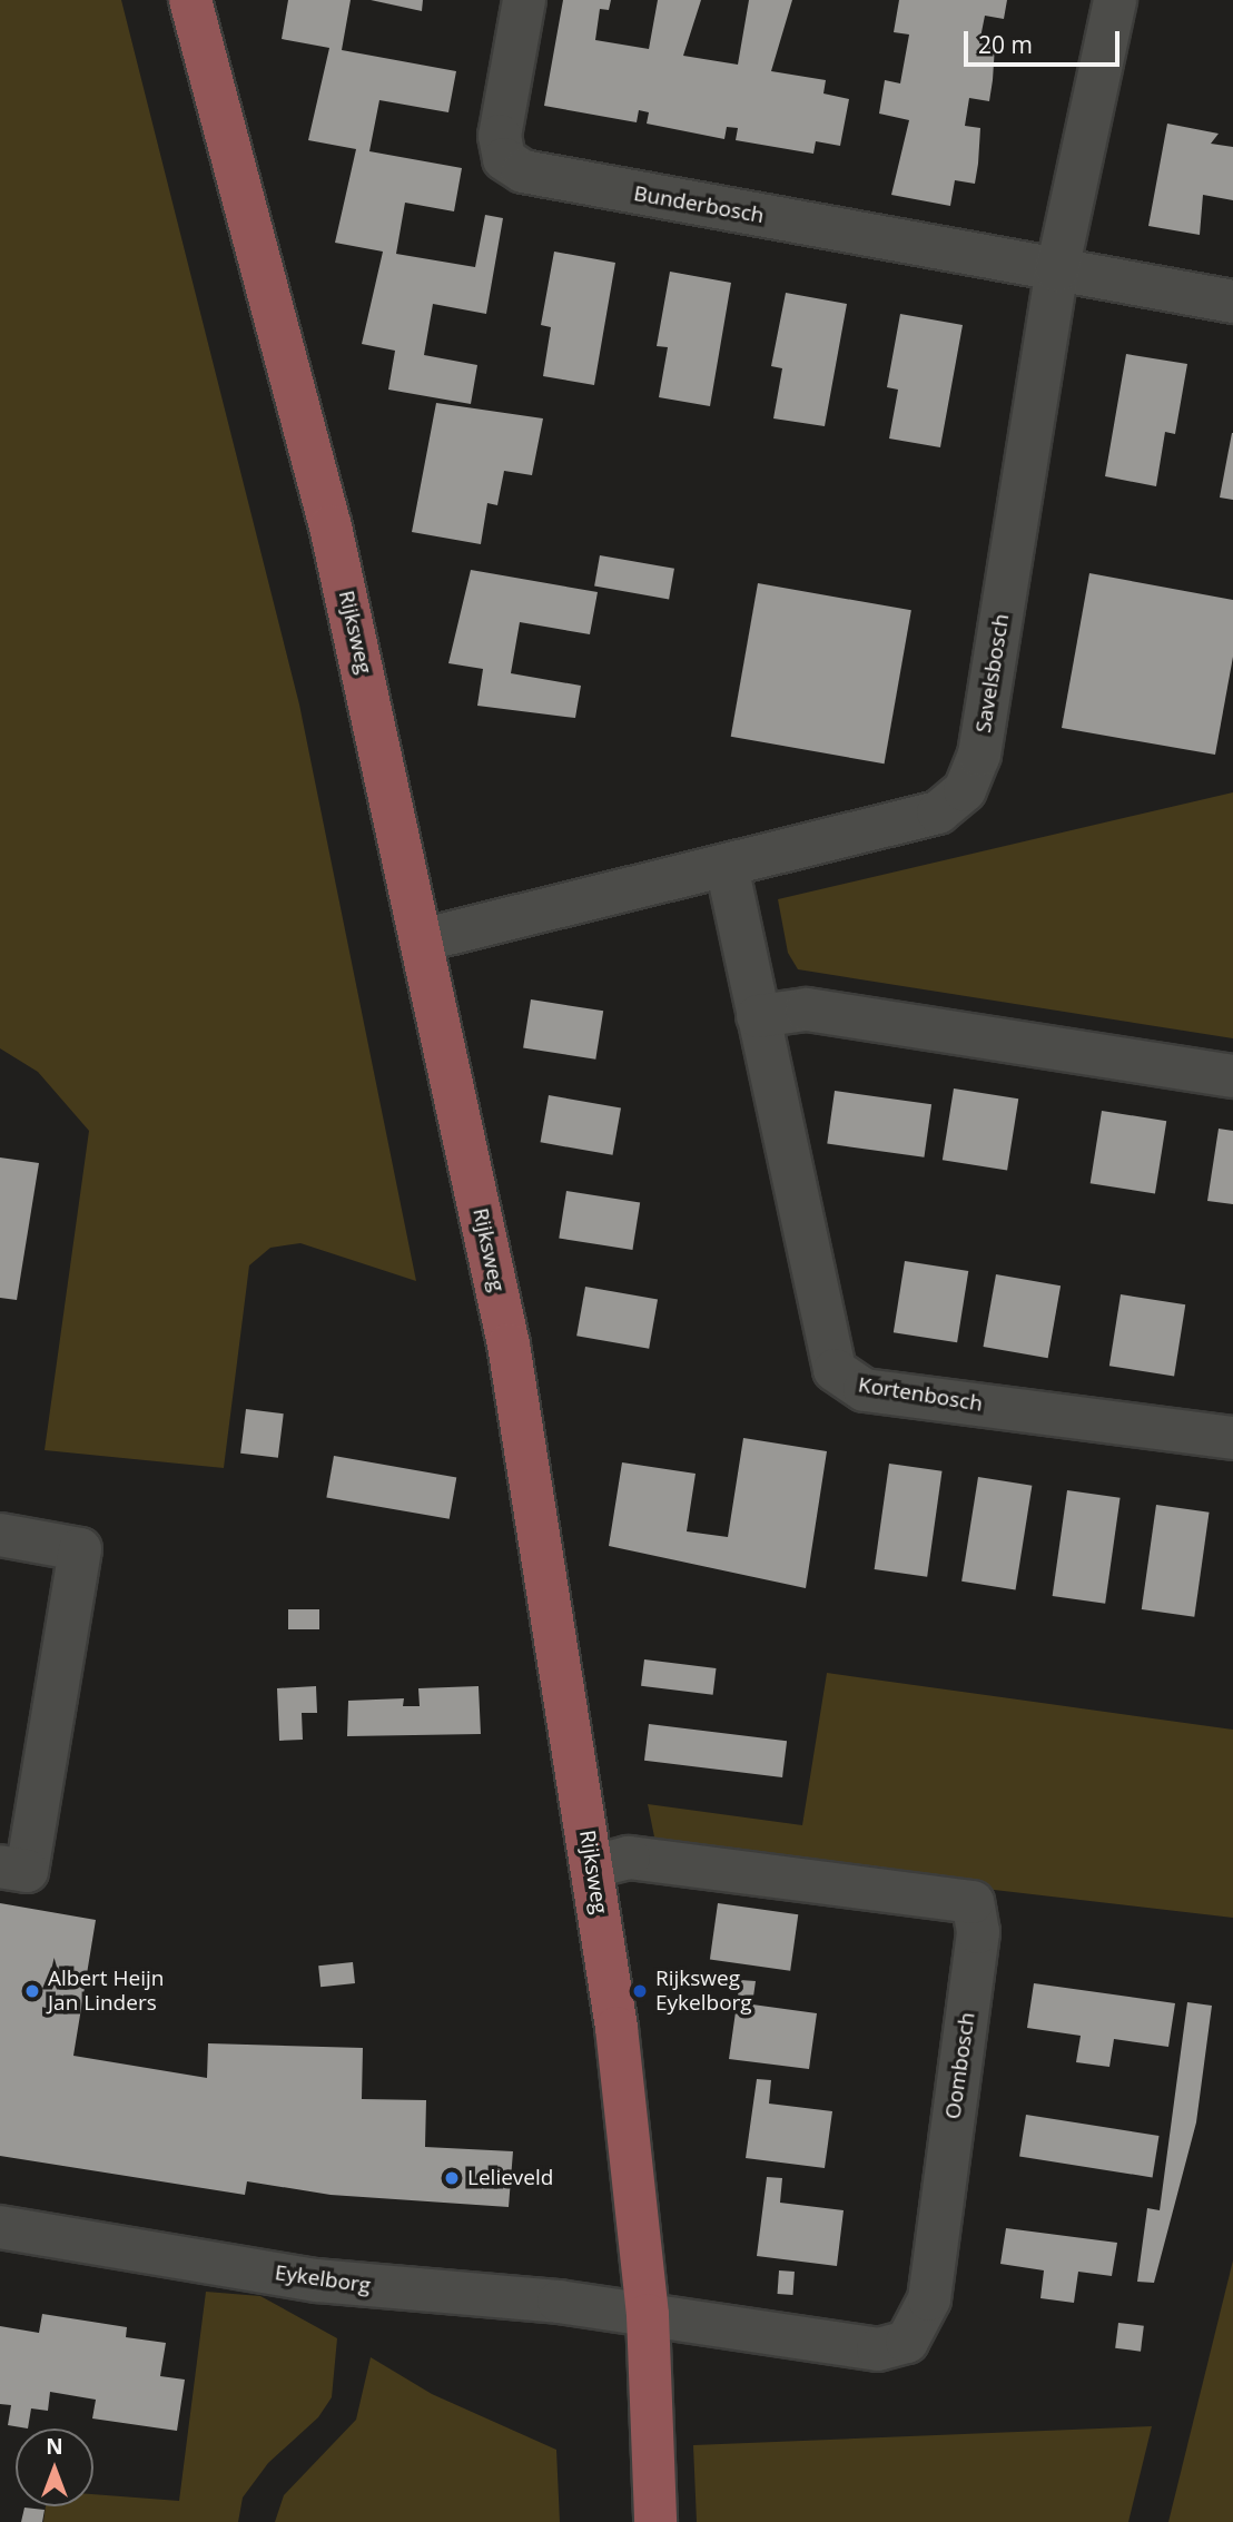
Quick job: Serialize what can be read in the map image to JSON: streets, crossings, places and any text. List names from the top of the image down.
{
  "streets": {
    "main road": ["Rijksweg"],
    "street": [
      "Bunderbosch",
      "Savelsbosch",
      "Kortenbosch",
      "Oombosch",
      "Eykelborg"
    ]
  },
  "crossings": [
    ["Bunderbosch", "Savelsbosch"],
    ["Rijksweg", "Savelsbosch"],
    ["Rijksweg", "Oombosch"],
    ["Rijksweg", "Eykelborg"],
    ["Savelsbosch", "Kortenbosch"],
    ["Oombosch", "Eykelborg"]
  ],
  "places": ["Albert Heijn Jan Linders", "Rijksweg Eykelborg", "Lelieveld"],
  "scale_bar": "20 m",
  "north": "top"
}
